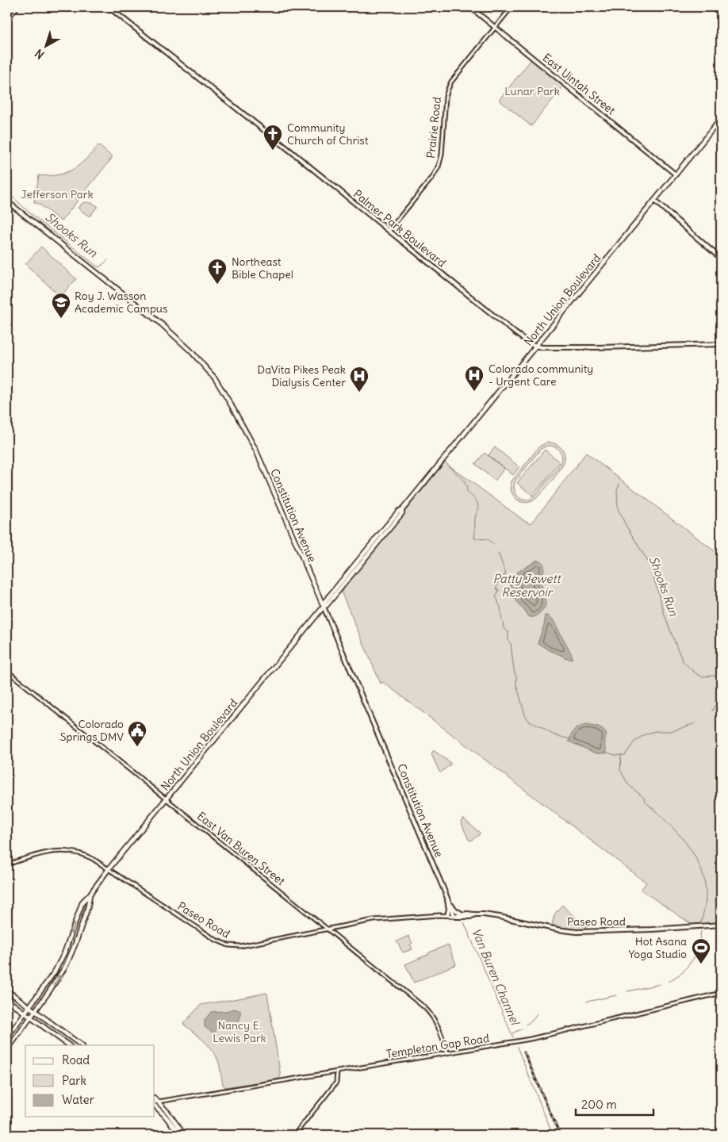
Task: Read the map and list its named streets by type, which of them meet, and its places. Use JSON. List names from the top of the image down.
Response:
{
  "streets": {
    "main road": [
      "East Uintah Street",
      "Palmer Park Boulevard",
      "North Union Boulevard",
      "Constitution Avenue",
      "Paseo Road"
    ],
    "street": ["Prairie Road", "East Van Buren Street", "Templeton Gap Road"]
  },
  "crossings": [
    ["East Uintah Street", "Prairie Road"],
    ["East Uintah Street", "North Union Boulevard"],
    ["Prairie Road", "Palmer Park Boulevard"],
    ["Palmer Park Boulevard", "North Union Boulevard"],
    ["North Union Boulevard", "Constitution Avenue"],
    ["North Union Boulevard", "East Van Buren Street"],
    ["North Union Boulevard", "Paseo Road"],
    ["Constitution Avenue", "Paseo Road"],
    ["East Van Buren Street", "Paseo Road"],
    ["East Van Buren Street", "Templeton Gap Road"]
  ],
  "water": ["Shooks Run", "Patty Jewett Reservoir", "Van Buren Channel"],
  "parks": ["Lunar Park", "Jefferson Park", "Nancy E. Lewis Park"],
  "places": {
    "church": ["Community Church of Christ", "Northeast Bible Chapel"],
    "school or university": ["Roy J. Wasson Academic Campus"],
    "hospital": ["Colorado community - Urgent Care", "DaVita Pikes Peak Dialysis Center"],
    "public building": ["Colorado Springs DMV"],
    "sports": ["Hot Asana Yoga Studio"]
  },
  "legend": ["Road", "Park", "Water"],
  "scale_bar": "200 m",
  "north": "bottom left"
}
